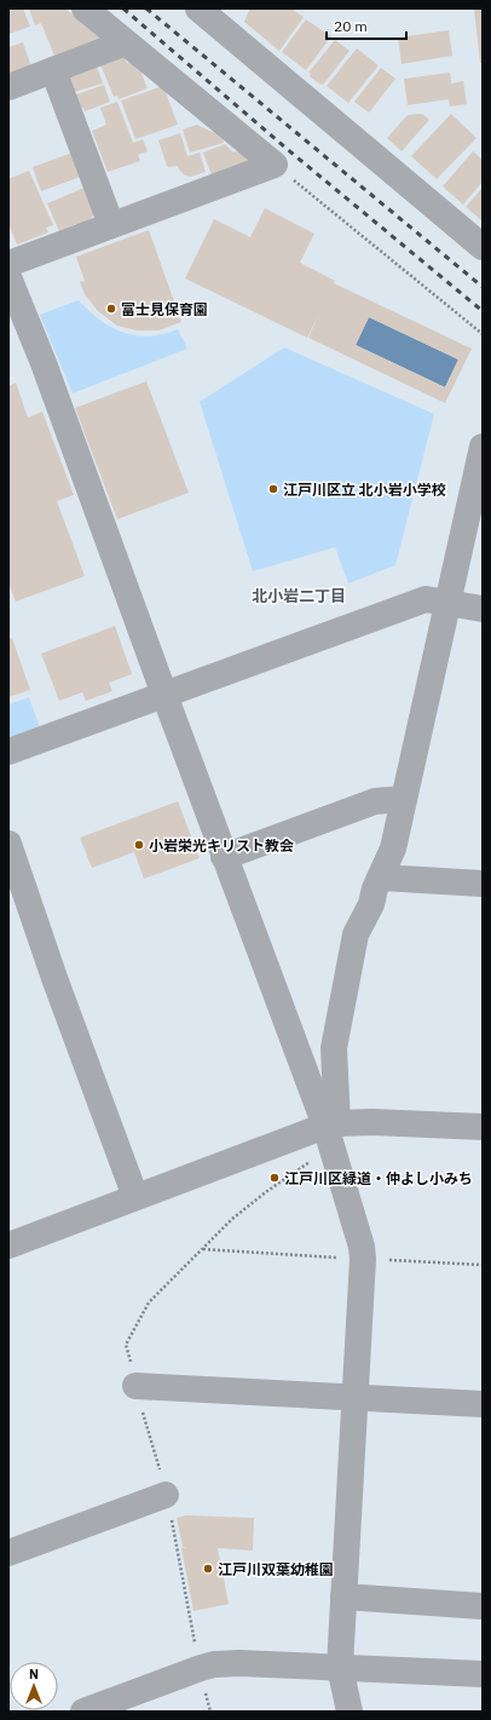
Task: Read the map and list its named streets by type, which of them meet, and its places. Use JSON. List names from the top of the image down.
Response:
{
  "districts": ["北小岩二丁目"],
  "places": [
    "富士見保育園",
    "江戸川区立 北小岩小学校",
    "小岩栄光キリスト教会",
    "江戸川区緑道・仲よし小みち",
    "江戸川双葉幼稚園"
  ],
  "scale_bar": "20 m",
  "north": "top"
}
